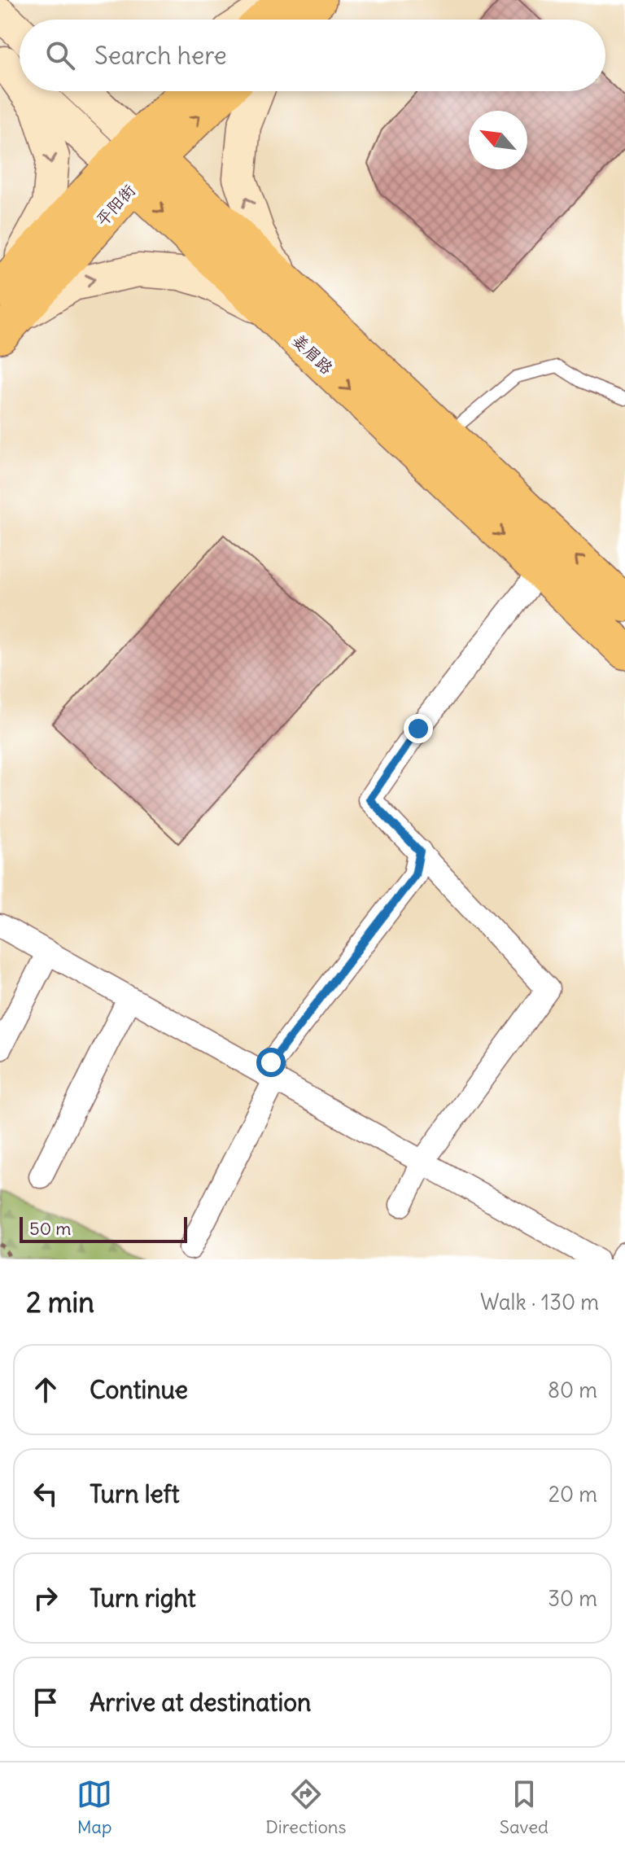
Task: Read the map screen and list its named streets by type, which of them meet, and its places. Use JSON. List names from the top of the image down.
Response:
{
  "streets": {
    "main road": ["平阳街", "姜眉路"]
  },
  "crossings": [
    ["平阳街", "姜眉路"]
  ],
  "scale_bar": "50 m",
  "north": "top left",
  "page": {
    "search": "Search here",
    "scale": "50 m",
    "heading": ["2 min", "Walk · 130 m"],
    "list": [
      ["Continue", "80 m"],
      ["Turn left", "20 m"],
      ["Turn right", "30 m"],
      "Arrive at destination"
    ],
    "nav": ["Map", "Directions", "Saved"]
  }
}
